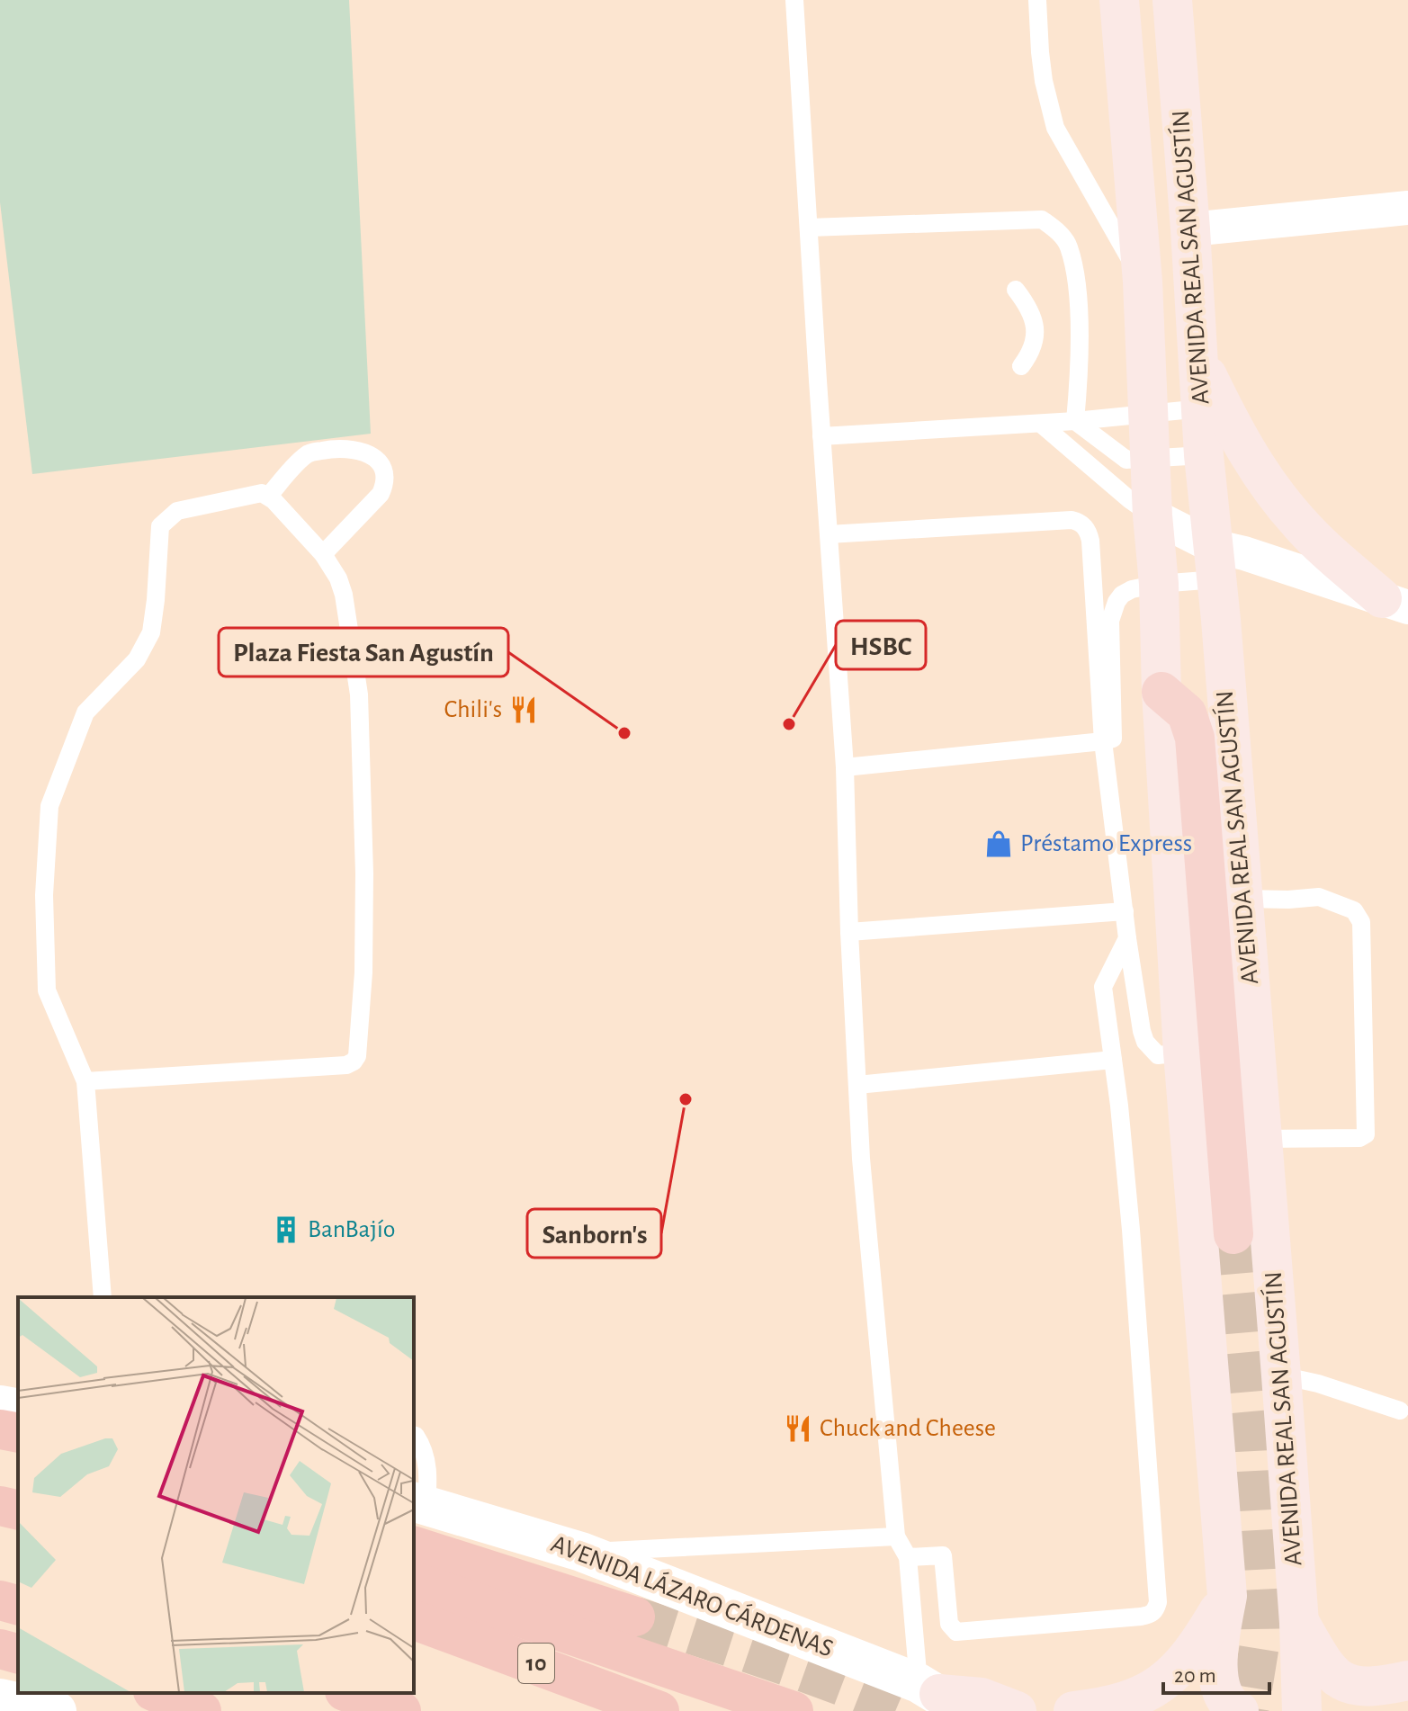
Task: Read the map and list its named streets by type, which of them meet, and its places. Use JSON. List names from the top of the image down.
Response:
{
  "streets": {
    "highway": ["10"],
    "main road": ["AVENIDA REAL SAN AGUSTÍN"],
    "street": ["AVENIDA LÁZARO CÁRDENAS"]
  },
  "places": {
    "restaurant": ["Chili's", "Chuck and Cheese"],
    "other": ["HSBC", "Plaza Fiesta San Agustín", "Sanborn's"],
    "shop": ["Préstamo Express"],
    "building": ["BanBajío"]
  },
  "scale_bar": "20 m"
}
